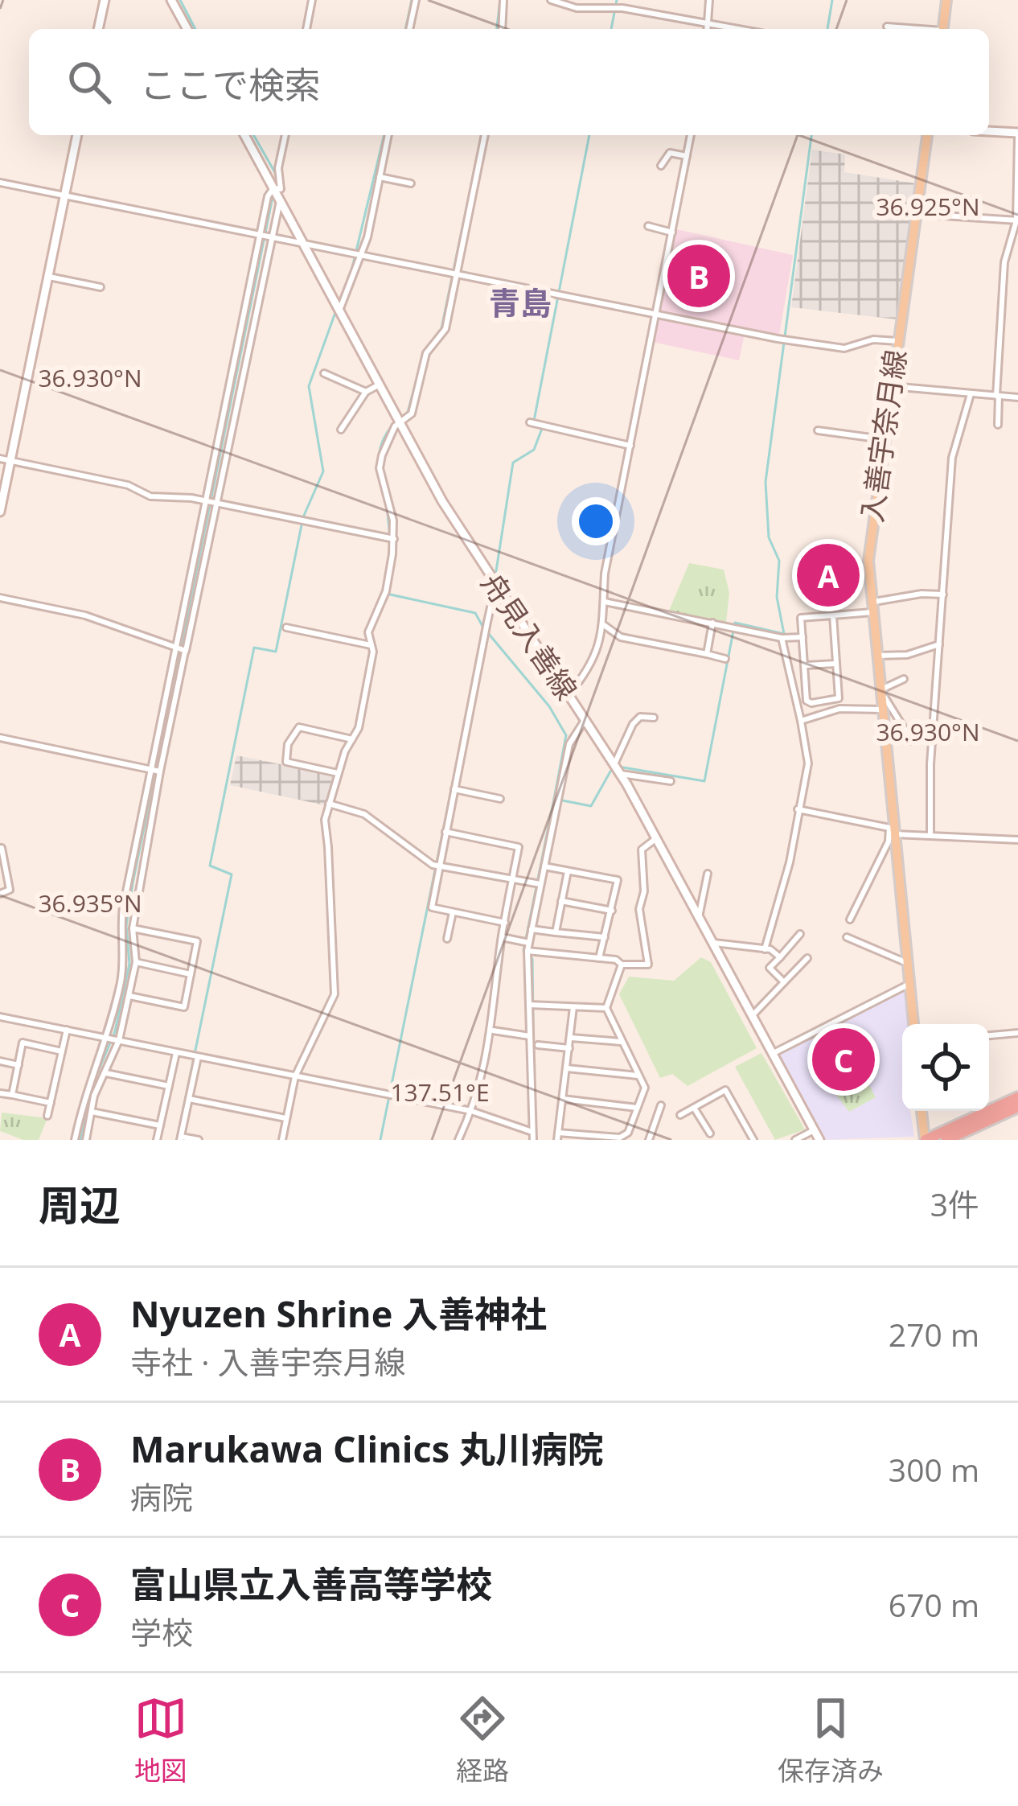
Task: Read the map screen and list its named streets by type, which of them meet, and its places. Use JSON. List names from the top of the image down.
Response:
{
  "streets": {
    "main road": ["入善宇奈月線", "舟見入善線"]
  },
  "districts": ["青島"],
  "page": {
    "search": "ここで検索",
    "pins": ["B", "A", "C"],
    "heading": ["周辺", "3件"],
    "list": [
      {
        "mark": "A",
        "name": "Nyuzen Shrine 入善神社",
        "note": "寺社 · 入善宇奈月線",
        "value": "270 m"
      },
      {
        "mark": "B",
        "name": "Marukawa Clinics 丸川病院",
        "note": "病院",
        "value": "300 m"
      },
      {
        "mark": "C",
        "name": "富山県立入善高等学校",
        "note": "学校",
        "value": "670 m"
      }
    ],
    "nav": ["地図", "経路", "保存済み"]
  },
  "coordinates": [
    "36.925°N",
    "36.930°N",
    "36.935°N",
    "137.51°E"
  ]
}
